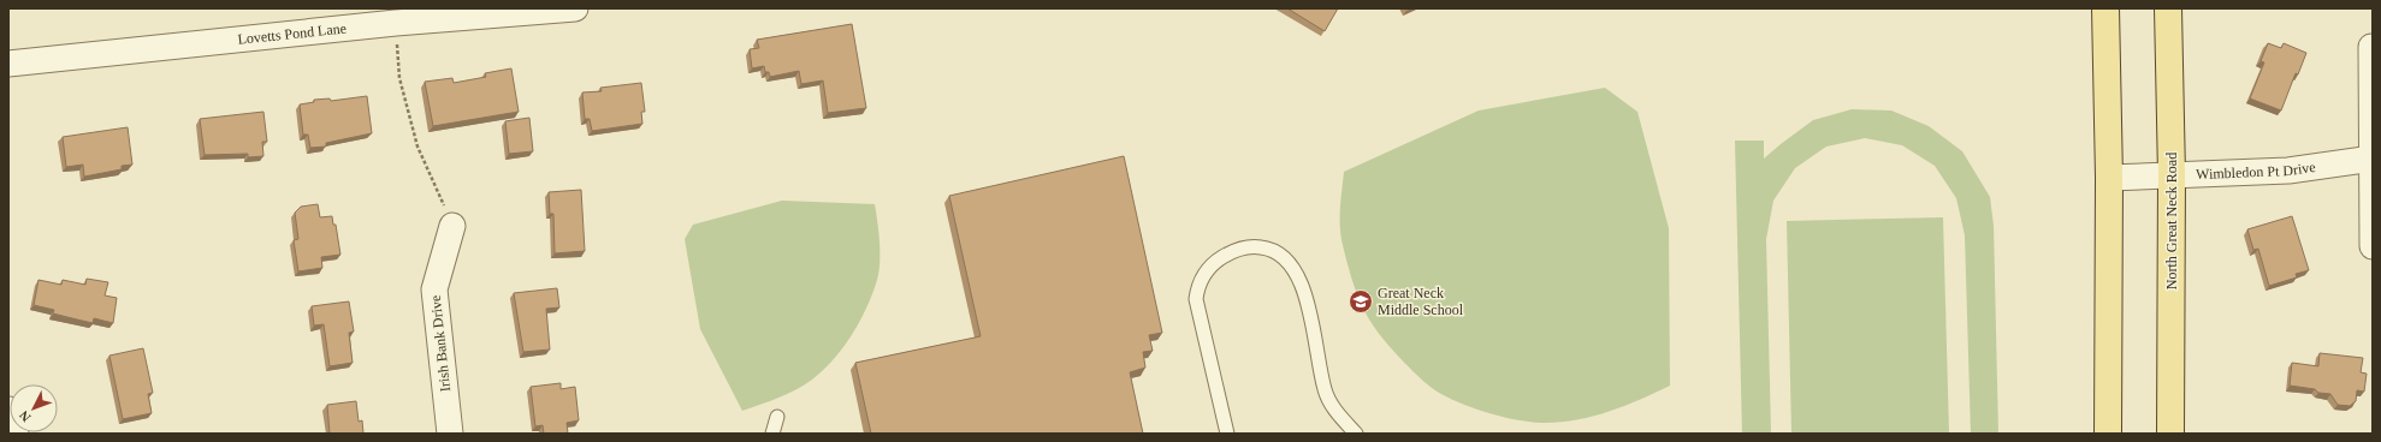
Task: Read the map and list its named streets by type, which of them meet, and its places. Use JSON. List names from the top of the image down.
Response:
{
  "streets": {
    "main road": ["North Great Neck Road"],
    "street": ["Lovetts Pond Lane", "Wimbledon Pt Drive", "Irish Bank Drive"]
  },
  "crossings": [
    ["Wimbledon Pt Drive", "North Great Neck Road"]
  ],
  "places": {
    "school or university": ["Great Neck Middle School"]
  },
  "north": "bottom left"
}
